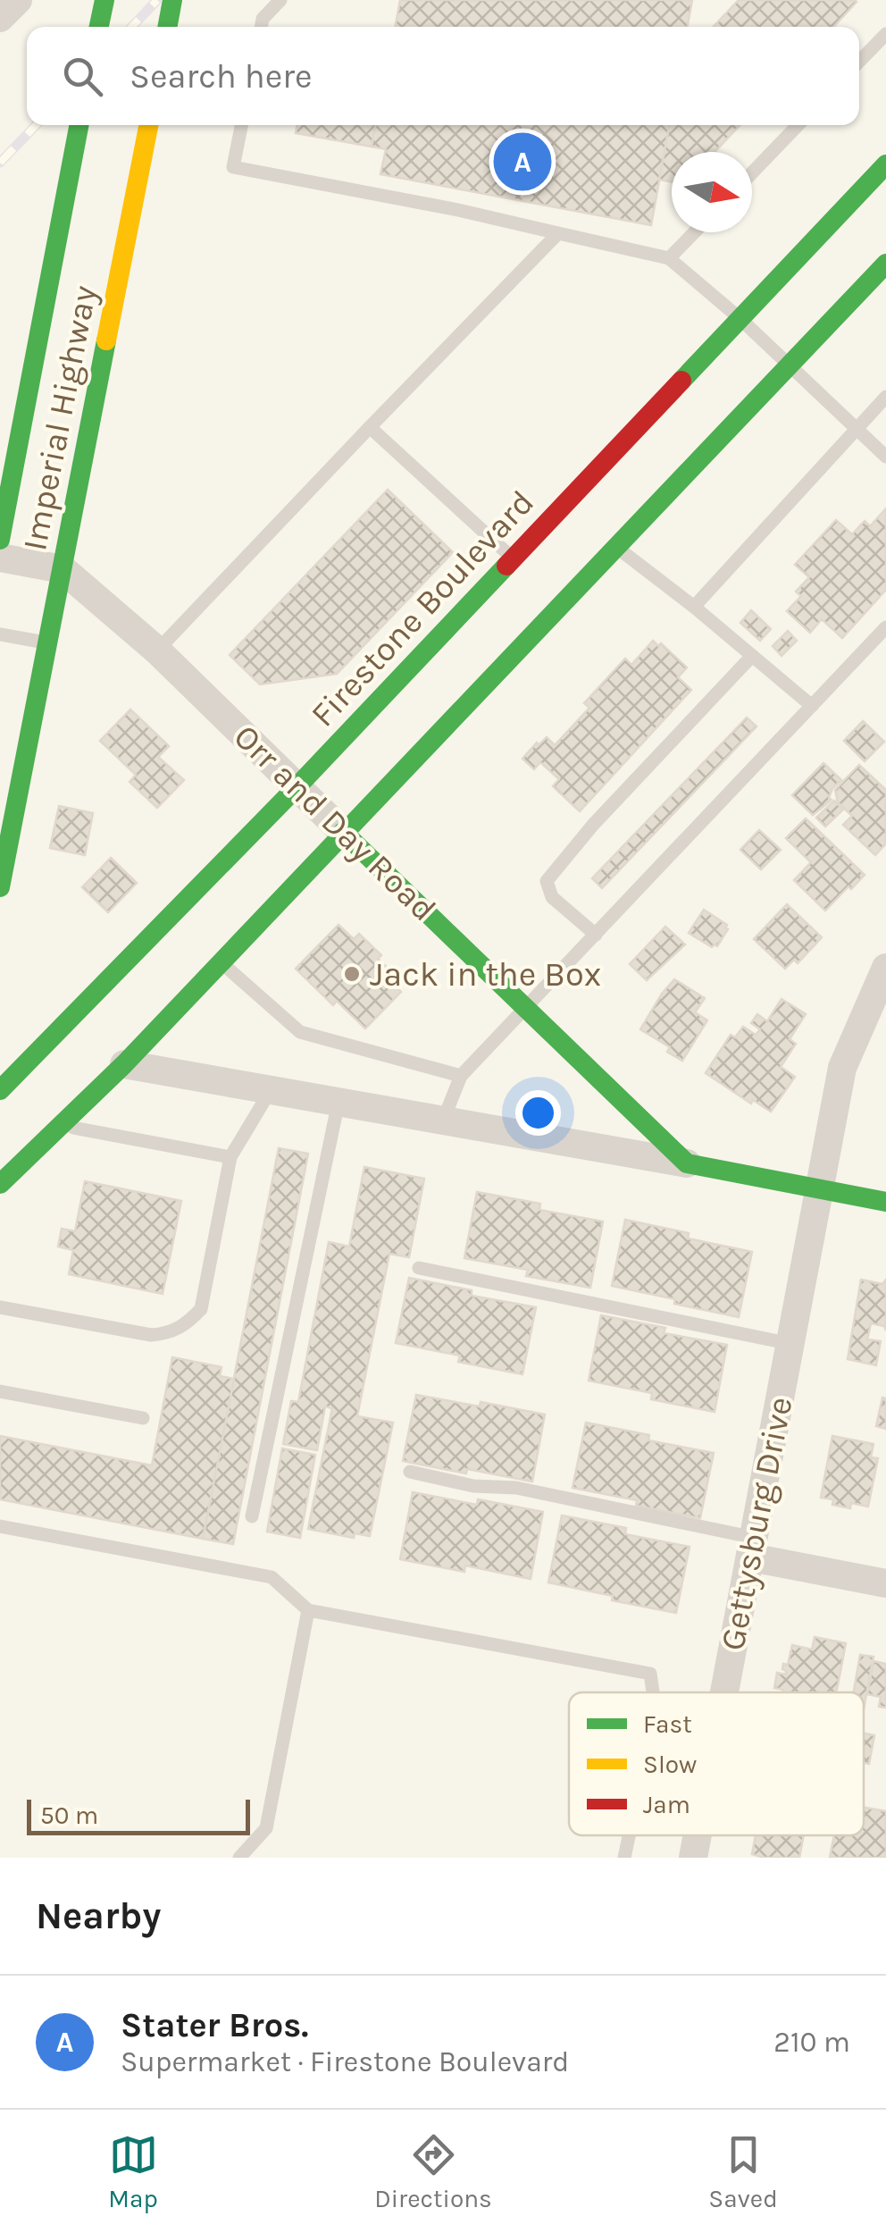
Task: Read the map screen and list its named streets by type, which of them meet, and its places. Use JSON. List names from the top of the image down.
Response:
{
  "streets": {
    "main road": ["Imperial Highway", "Firestone Boulevard", "Orr and Day Road"],
    "street": ["Gettysburg Drive"]
  },
  "crossings": [
    ["Imperial Highway", "Orr and Day Road"],
    ["Firestone Boulevard", "Orr and Day Road"]
  ],
  "places": ["Jack in the Box"],
  "legend": ["Fast", "Slow", "Jam"],
  "scale_bar": "50 m",
  "north": "right",
  "page": {
    "search": "Search here",
    "pins": "A",
    "scale": "50 m",
    "heading": "Nearby",
    "list": [
      {
        "mark": "A",
        "name": "Stater Bros.",
        "note": "Supermarket · Firestone Boulevard",
        "value": "210 m"
      }
    ],
    "nav": ["Map", "Directions", "Saved"]
  }
}
